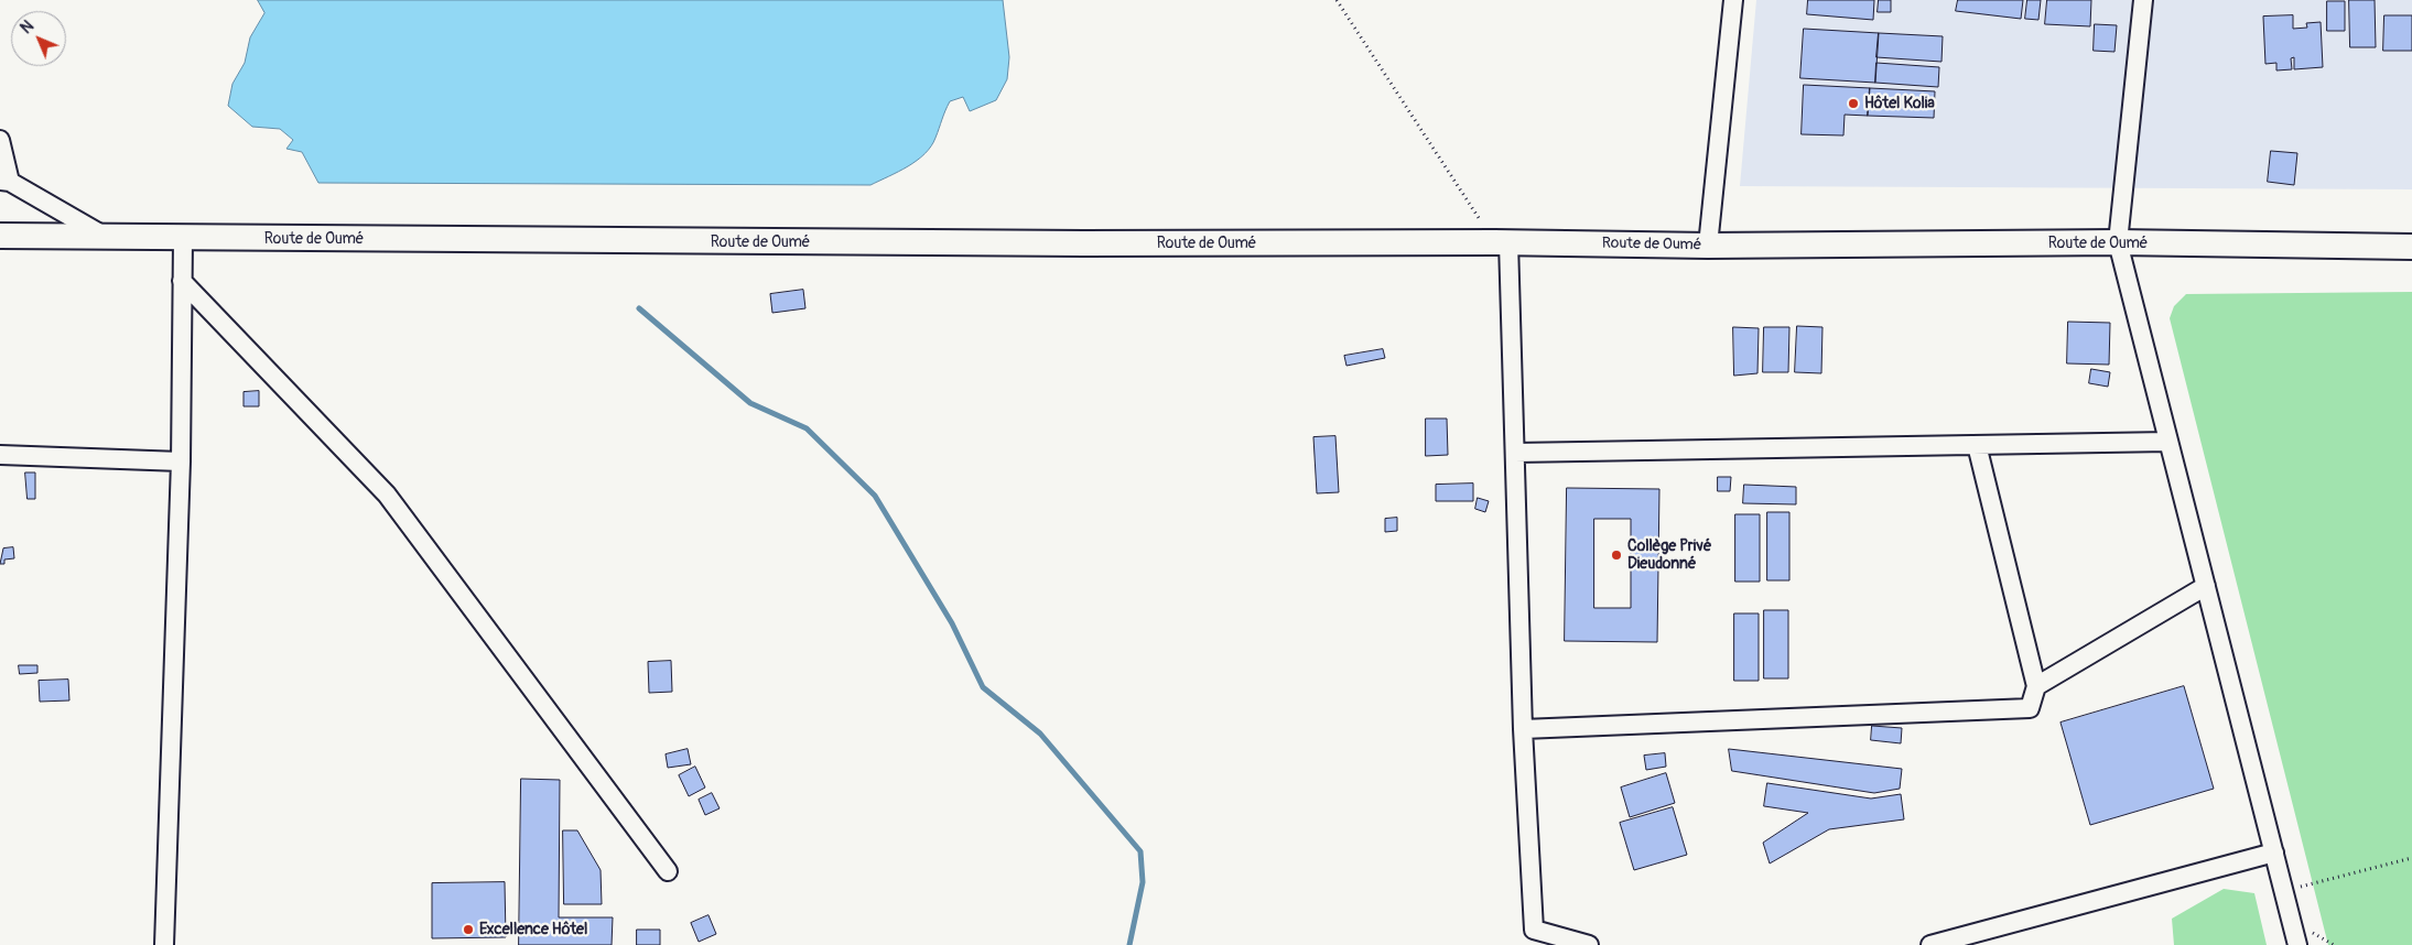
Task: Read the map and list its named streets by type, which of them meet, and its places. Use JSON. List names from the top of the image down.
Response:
{
  "streets": {
    "main road": ["Route de Oumé"]
  },
  "places": ["Hôtel Kolia", "Collège Privé Dieudonné", "Excellence Hôtel"],
  "north": "top left"
}
